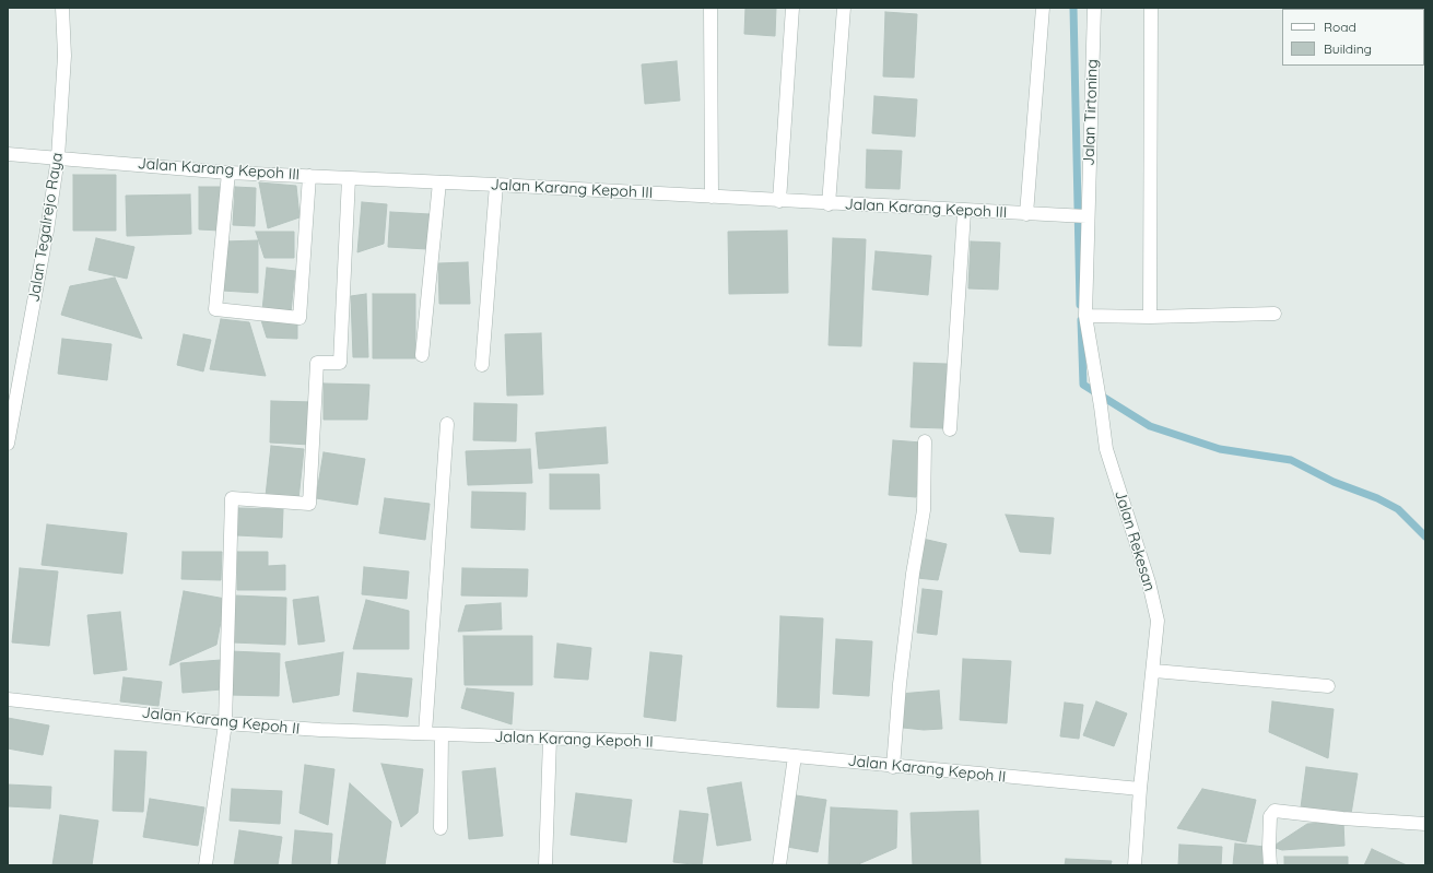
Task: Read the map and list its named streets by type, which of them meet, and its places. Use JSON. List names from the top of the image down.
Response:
{
  "streets": {
    "street": [
      "Jalan Tirtoning",
      "Jalan Karang Kepoh III",
      "Jalan Tegalrejo Raya",
      "Jalan Rekesan",
      "Jalan Karang Kepoh II"
    ]
  },
  "crossings": [
    ["Jalan Tirtoning", "Jalan Karang Kepoh III"],
    ["Jalan Tirtoning", "Jalan Rekesan"],
    ["Jalan Karang Kepoh III", "Jalan Tegalrejo Raya"],
    ["Jalan Karang Kepoh III", "Jalan Rekesan"],
    ["Jalan Rekesan", "Jalan Karang Kepoh II"]
  ],
  "legend": ["Road", "Building"]
}
